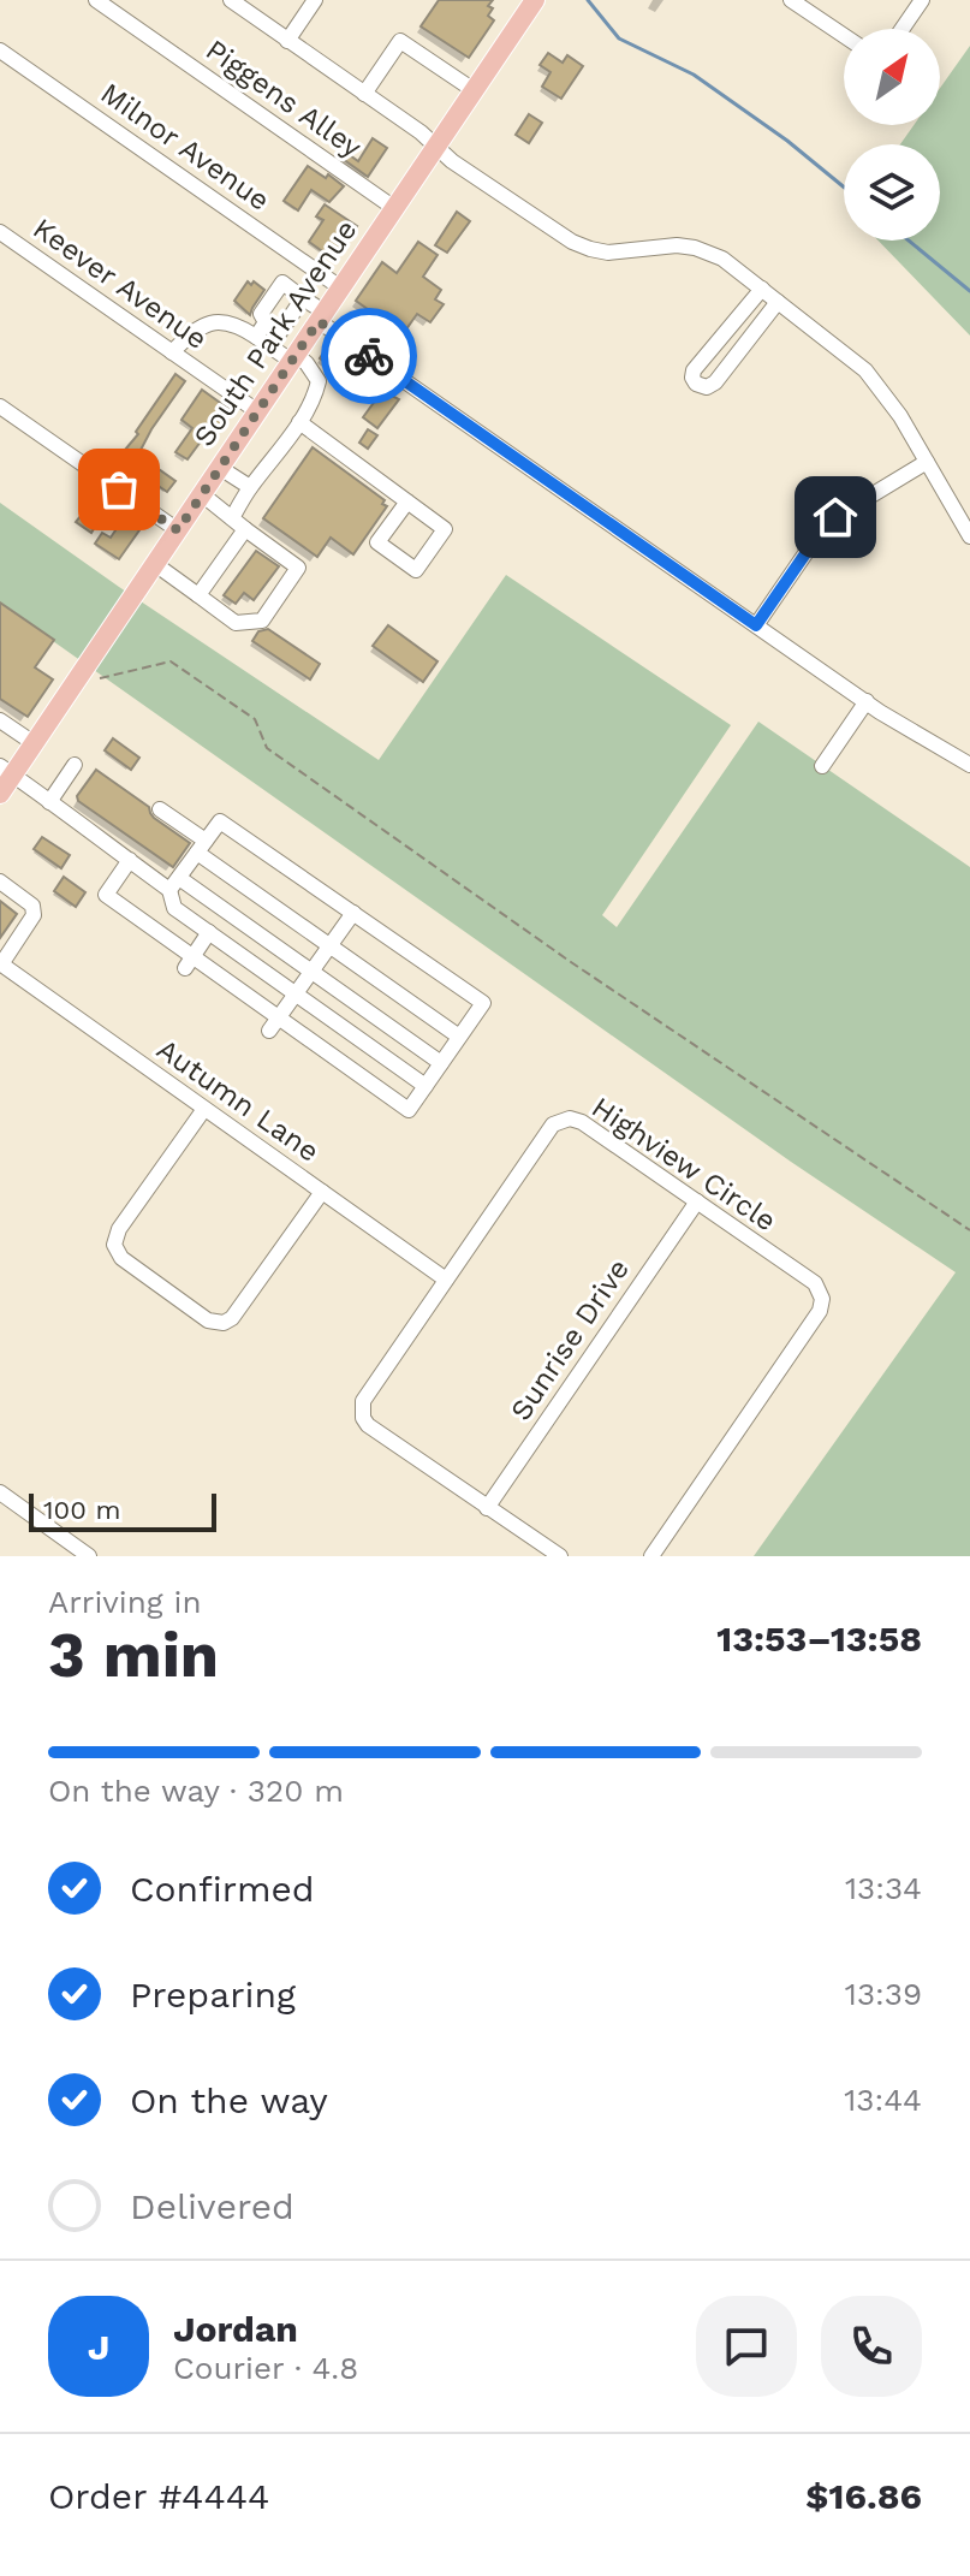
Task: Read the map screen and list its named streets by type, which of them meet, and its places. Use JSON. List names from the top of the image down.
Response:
{
  "streets": {
    "main road": ["South Park Avenue"],
    "street": [
      "Piggens Alley",
      "Milnor Avenue",
      "Keever Avenue",
      "Autumn Lane",
      "Highview Circle",
      "Sunrise Drive"
    ]
  },
  "crossings": [
    ["Piggens Alley", "South Park Avenue"],
    ["Milnor Avenue", "South Park Avenue"],
    ["Keever Avenue", "South Park Avenue"],
    ["Autumn Lane", "Highview Circle"],
    ["Highview Circle", "Sunrise Drive"]
  ],
  "scale_bar": "100 m",
  "north": "top right",
  "page": {
    "scale": "100 m",
    "heading": ["3 min", "Arriving in", "13:53–13:58"],
    "panel": [
      "Jordan",
      "Courier · 4.8",
      "Order #4444",
      "$16.86"
    ],
    "bar": "On the way · 320 m",
    "list": [
      ["Confirmed", "13:34"],
      ["Preparing", "13:39"],
      ["On the way", "13:44"],
      "Delivered"
    ],
    "round": "J"
  }
}
